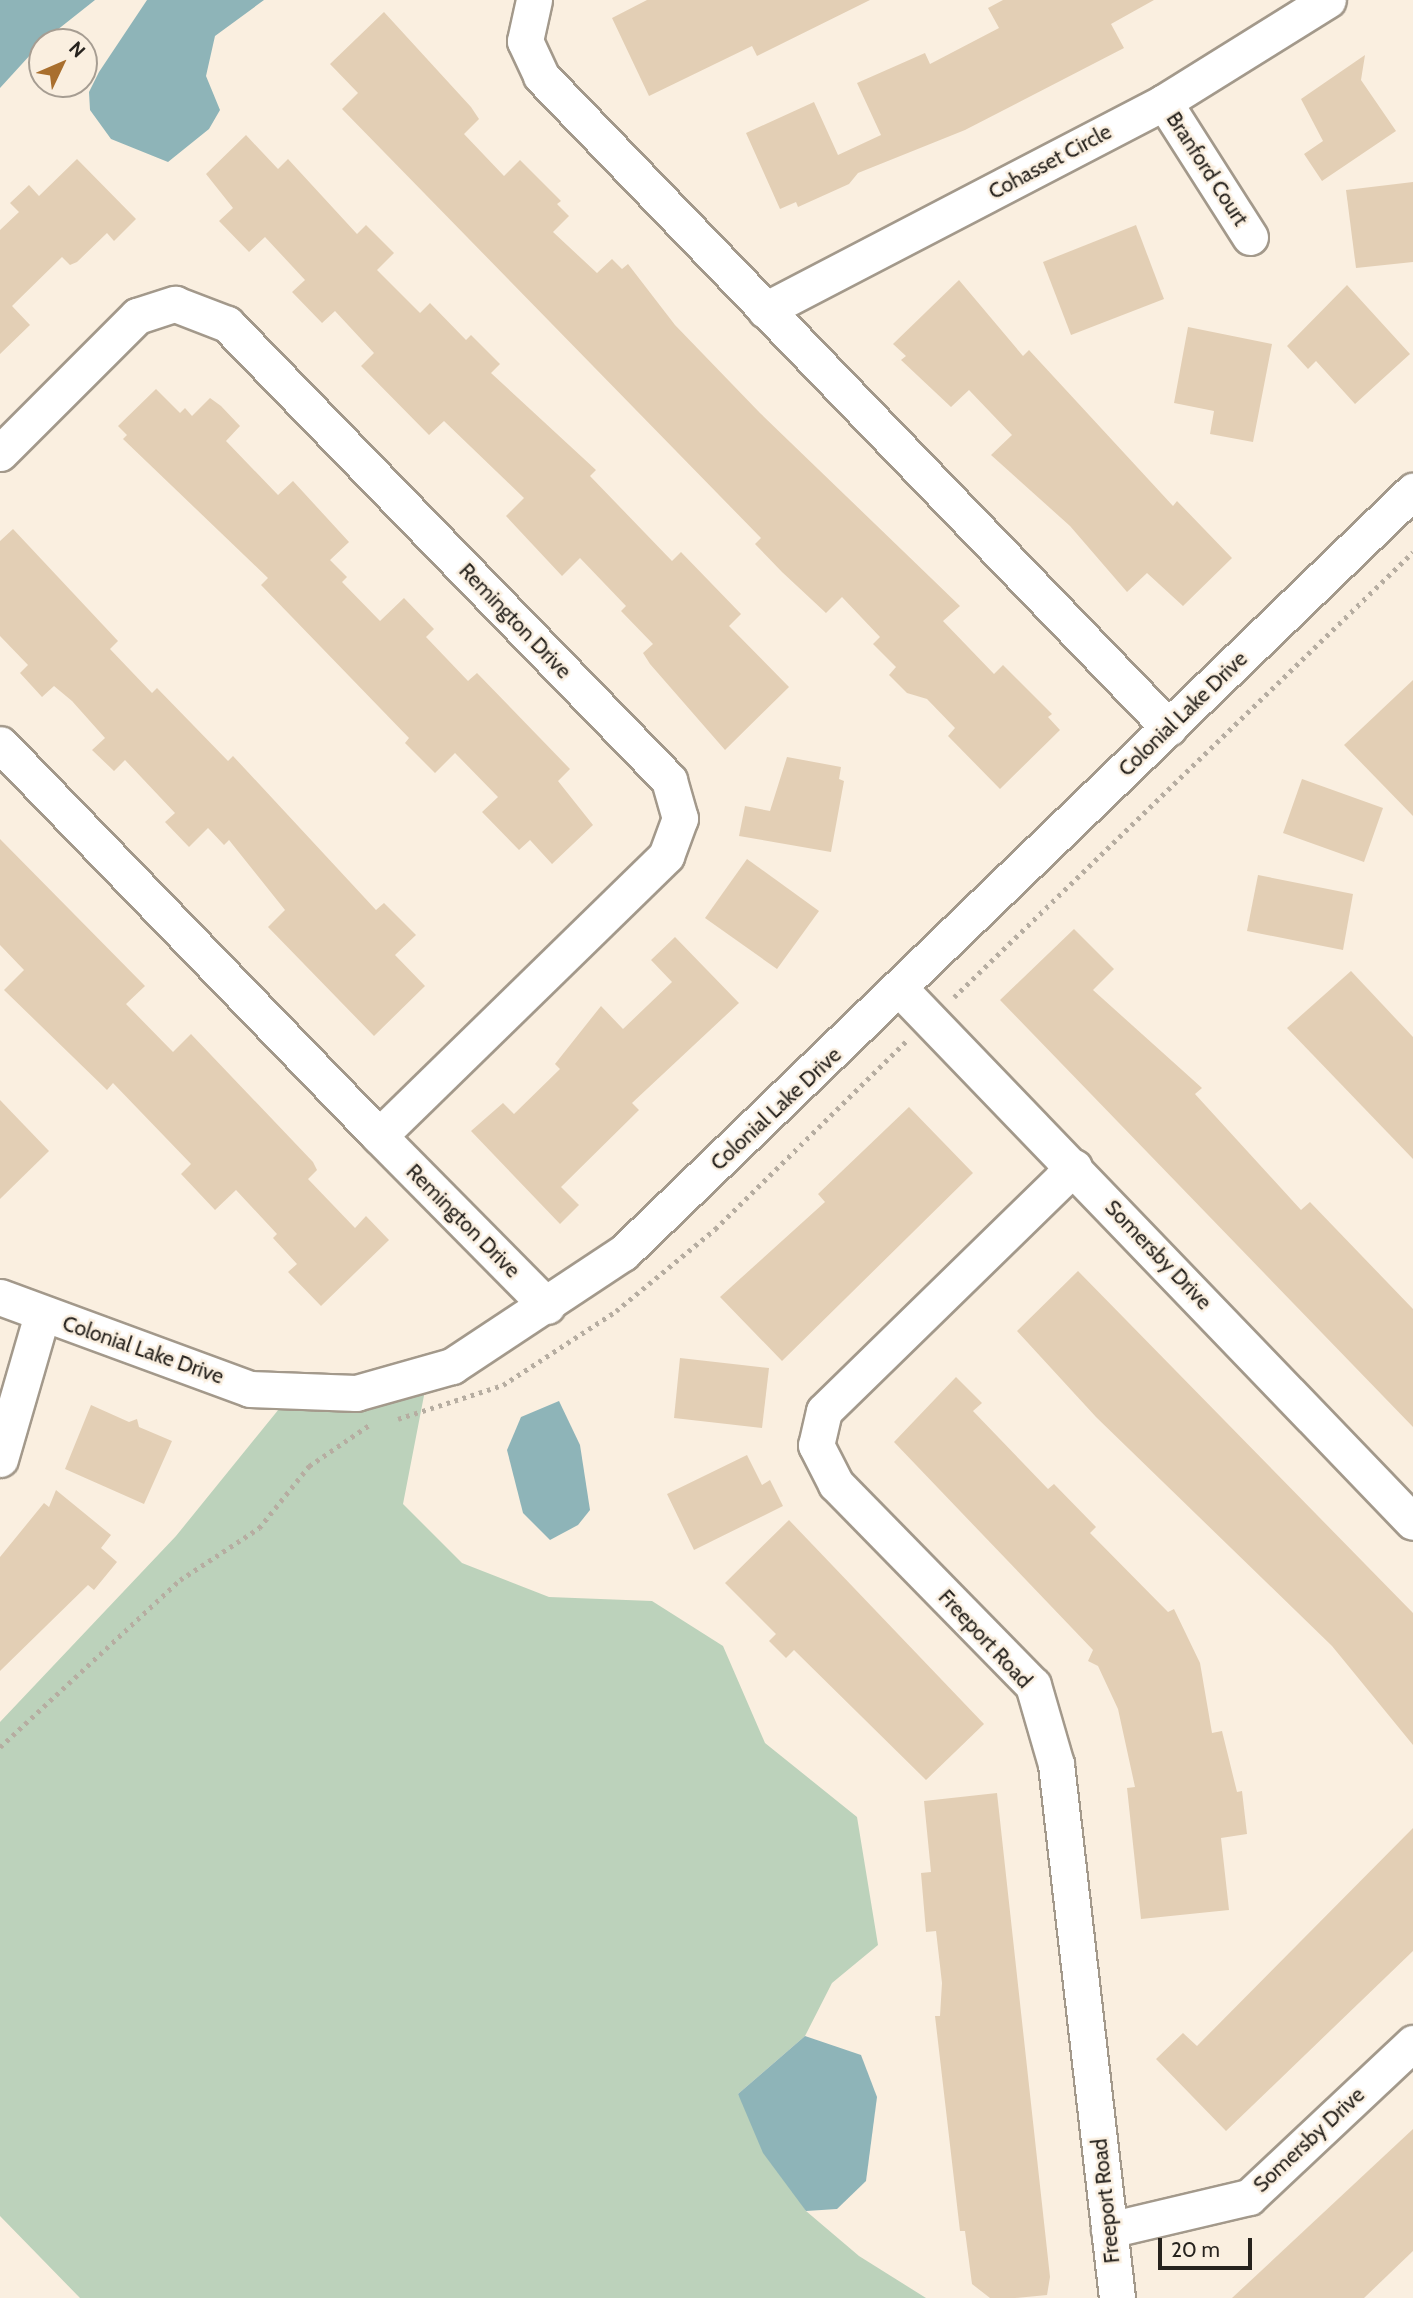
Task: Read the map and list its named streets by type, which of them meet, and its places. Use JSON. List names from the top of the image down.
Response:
{
  "streets": {
    "street": [
      "Cohasset Circle",
      "Branford Court",
      "Remington Drive",
      "Colonial Lake Drive",
      "Somersby Drive",
      "Freeport Road"
    ]
  },
  "crossings": [
    ["Cohasset Circle", "Branford Court"],
    ["Remington Drive", "Colonial Lake Drive"],
    ["Colonial Lake Drive", "Somersby Drive"],
    ["Somersby Drive", "Freeport Road"]
  ],
  "scale_bar": "20 m",
  "north": "top right"
}
